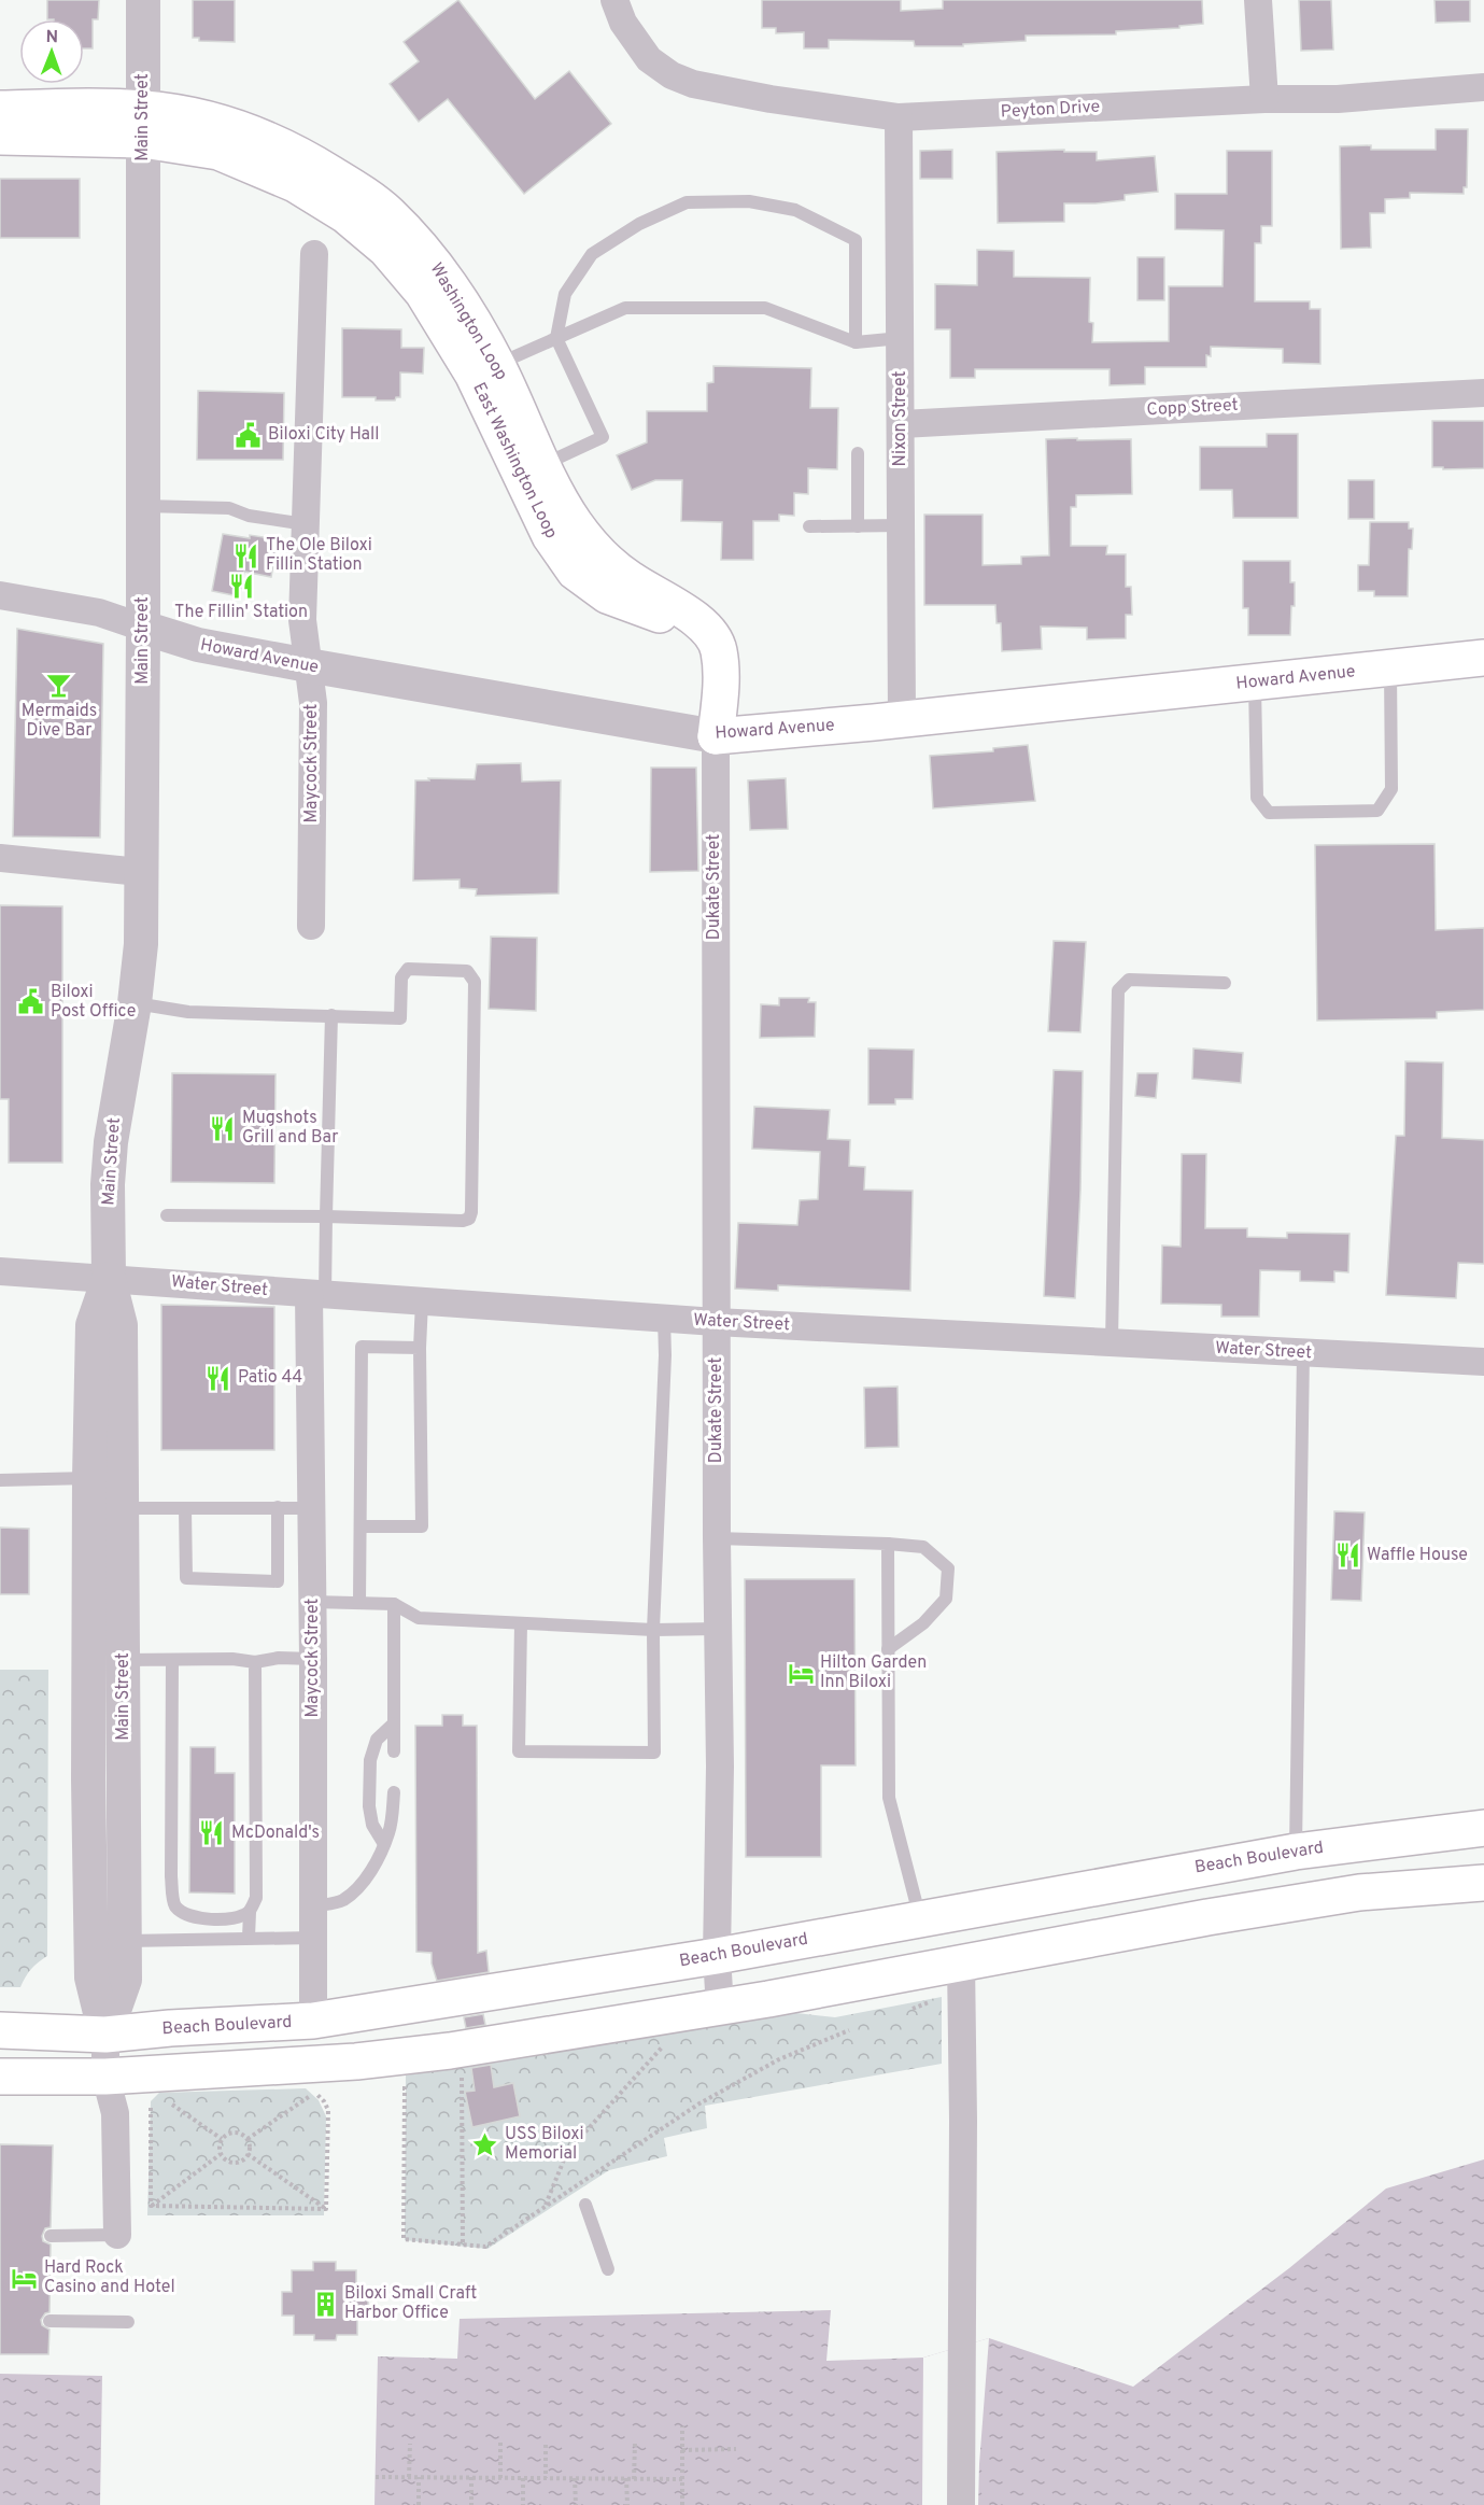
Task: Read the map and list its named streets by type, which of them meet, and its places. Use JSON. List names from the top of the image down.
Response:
{
  "streets": {
    "main road": [
      "Washington Loop",
      "East Washington Loop",
      "Howard Avenue",
      "Beach Boulevard"
    ],
    "street": [
      "Peyton Drive",
      "Main Street",
      "Copp Street",
      "Nixon Street",
      "Maycock Street",
      "Dukate Street",
      "Water Street"
    ]
  },
  "crossings": [
    ["Peyton Drive", "Nixon Street"],
    ["Main Street", "Washington Loop"],
    ["Main Street", "Howard Avenue"],
    ["Main Street", "Water Street"],
    ["Main Street", "Beach Boulevard"],
    ["Washington Loop", "East Washington Loop"],
    ["Copp Street", "Nixon Street"],
    ["Nixon Street", "Howard Avenue"],
    ["East Washington Loop", "Howard Avenue"],
    ["East Washington Loop", "Dukate Street"],
    ["Howard Avenue", "Maycock Street"],
    ["Howard Avenue", "Dukate Street"],
    ["Maycock Street", "Water Street"],
    ["Maycock Street", "Beach Boulevard"],
    ["Dukate Street", "Water Street"],
    ["Dukate Street", "Beach Boulevard"]
  ],
  "places": {
    "public building": ["Biloxi City Hall", "Biloxi Post Office"],
    "restaurant": [
      "The Ole Biloxi Fillin Station",
      "The Fillin' Station",
      "Mugshots Grill and Bar",
      "Patio 44",
      "Waffle House",
      "McDonald's"
    ],
    "bar": ["Mermaids Dive Bar"],
    "hotel": ["Hilton Garden Inn Biloxi", "Hard Rock Casino and Hotel"],
    "place": ["USS Biloxi Memorial"],
    "building": ["Biloxi Small Craft Harbor Office"]
  },
  "north": "top"
}
